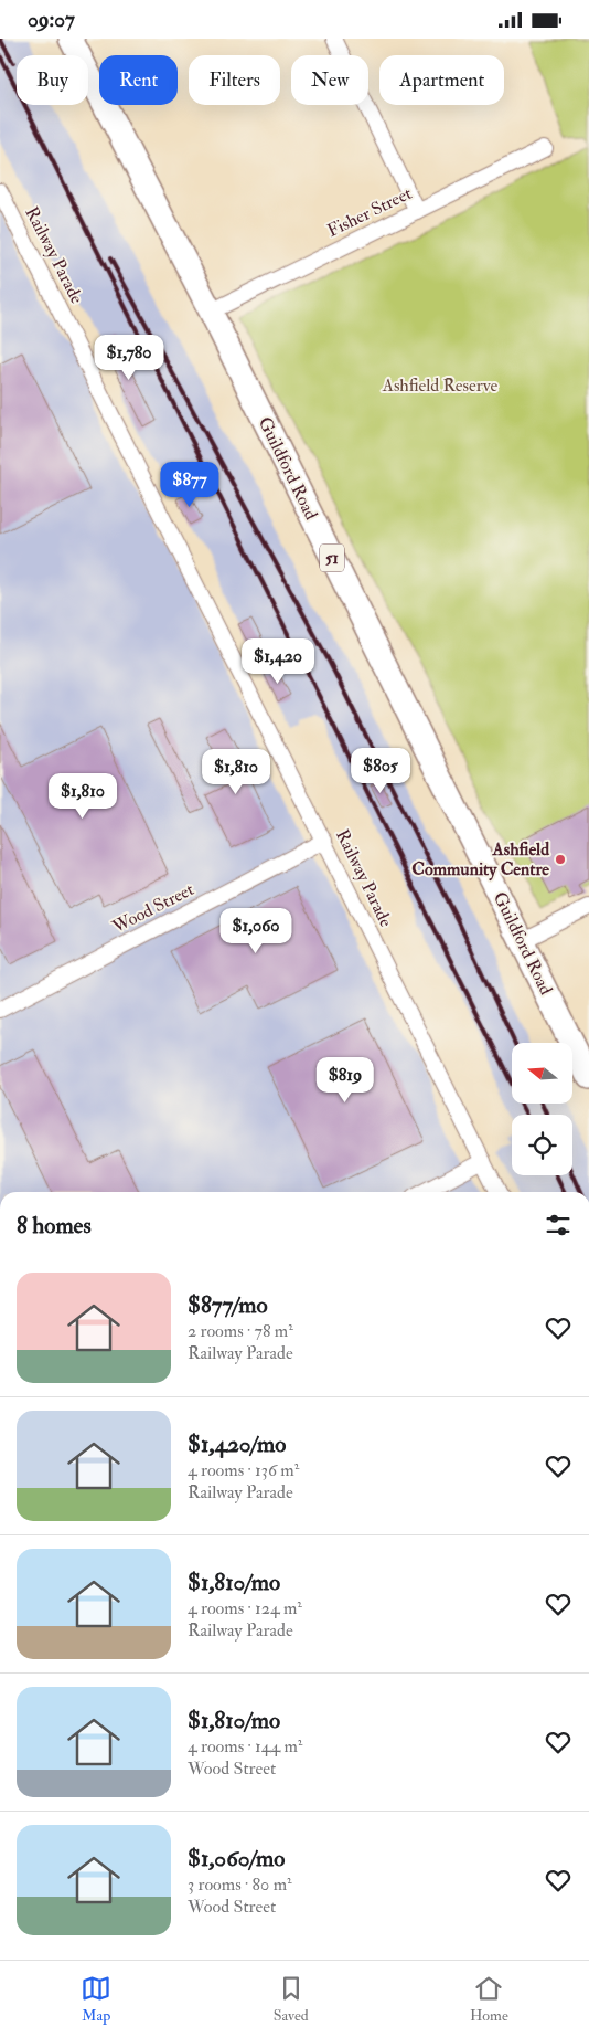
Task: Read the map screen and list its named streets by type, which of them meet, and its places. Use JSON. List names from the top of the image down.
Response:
{
  "streets": {
    "highway": ["Guildford Road", "51"],
    "street": ["Fisher Street", "Railway Parade", "Wood Street"]
  },
  "crossings": [
    ["Fisher Street", "Guildford Road"],
    ["Railway Parade", "Wood Street"]
  ],
  "parks": ["Ashfield Reserve"],
  "places": ["Ashfield Community Centre"],
  "north": "left",
  "page": {
    "status": "09:07",
    "chip": [
      "Buy",
      "Rent",
      "Filters",
      "New",
      "Apartment"
    ],
    "price": [
      "$1,780",
      "$877",
      "$1,420",
      "$805",
      "$1,810",
      "$1,810",
      "$1,060",
      "$819"
    ],
    "heading": "8 homes",
    "list": [
      {
        "name": "$877/mo",
        "note": "2 rooms · 78 m² · Railway Parade"
      },
      {
        "name": "$1,420/mo",
        "note": "4 rooms · 136 m² · Railway Parade"
      },
      {
        "name": "$1,810/mo",
        "note": "4 rooms · 124 m² · Railway Parade"
      },
      {
        "name": "$1,810/mo",
        "note": "4 rooms · 144 m² · Wood Street"
      },
      {
        "name": "$1,060/mo",
        "note": "3 rooms · 80 m² · Wood Street"
      }
    ],
    "tabs": ["Map", "Saved", "Home"]
  }
}
